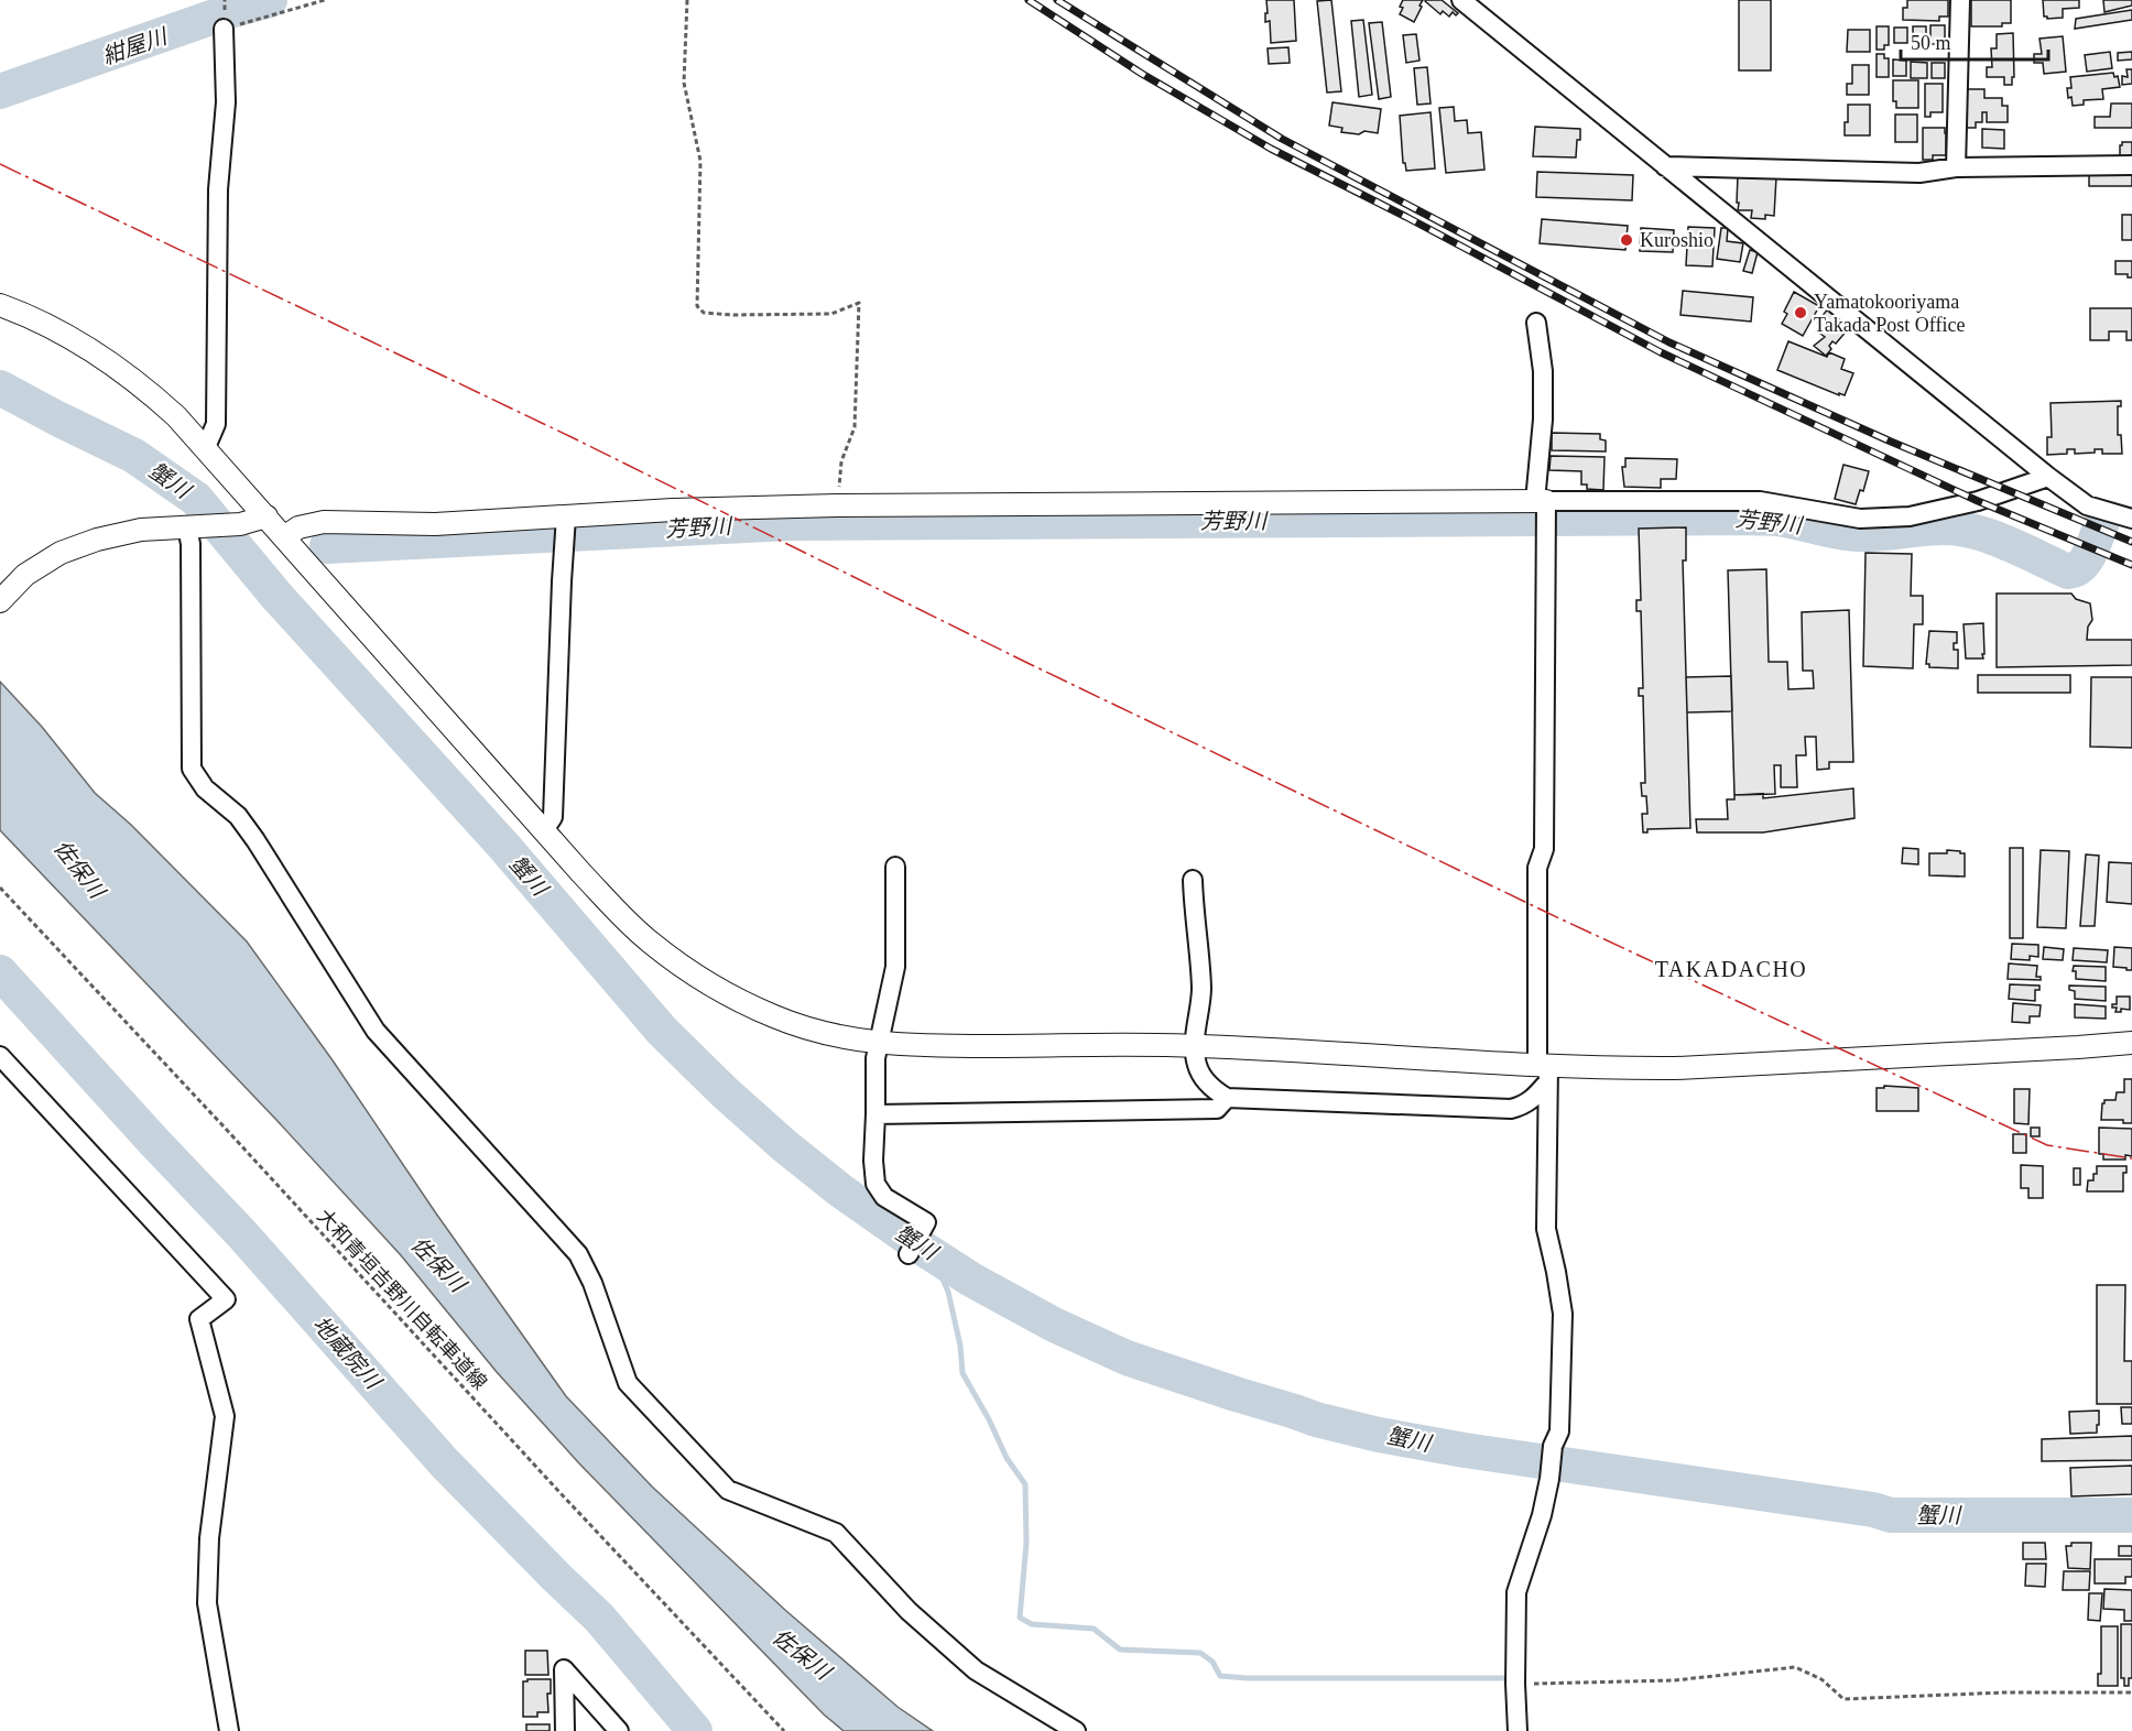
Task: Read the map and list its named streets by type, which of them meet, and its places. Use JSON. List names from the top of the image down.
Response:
{
  "streets": {
    "path": ["大和青垣吉野川自転車道線"]
  },
  "districts": ["TAKADACHO"],
  "water": [
    "紺屋川",
    "蟹川",
    "芳野川",
    "佐保川",
    "地蔵院川"
  ],
  "places": ["Kuroshio", "Yamatokooriyama Takada Post Office"],
  "scale_bar": "50 m"
}
